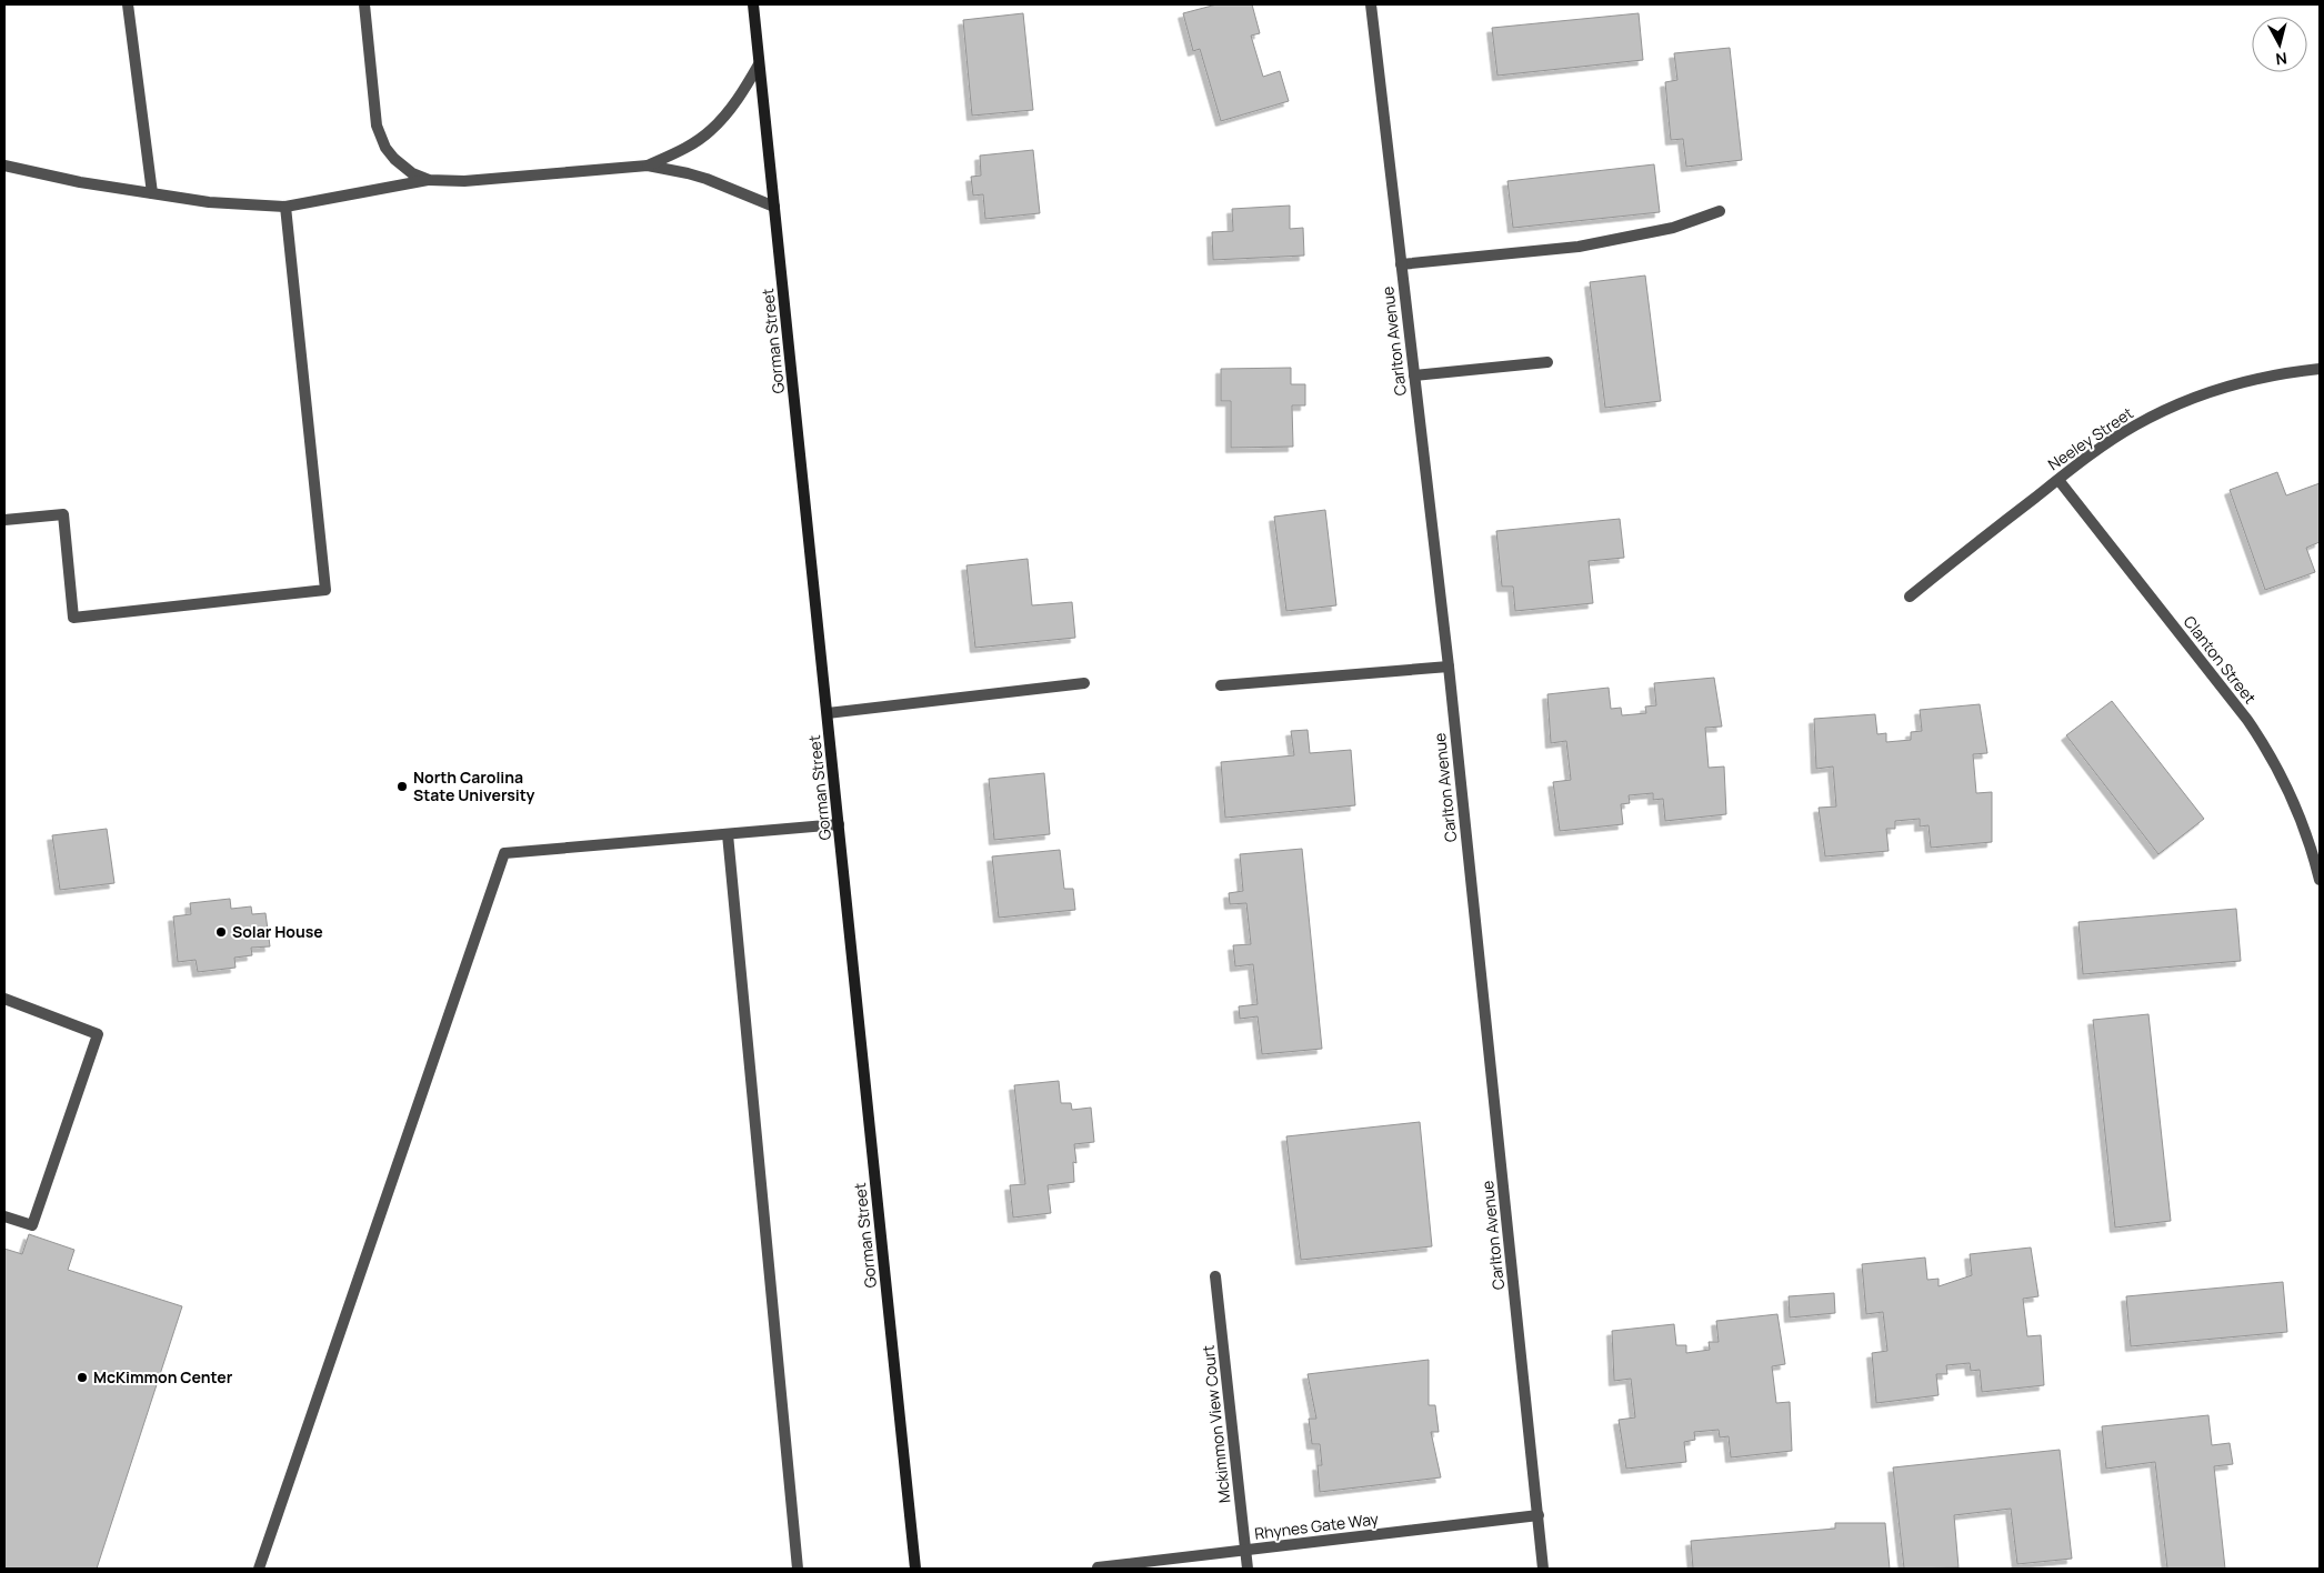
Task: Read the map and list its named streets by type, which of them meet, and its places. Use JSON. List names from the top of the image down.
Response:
{
  "streets": {
    "main road": ["Gorman Street"],
    "street": [
      "Carlton Avenue",
      "Neeley Street",
      "Clanton Street",
      "Mckimmon View Court",
      "Rhynes Gate Way"
    ]
  },
  "crossings": [
    ["Carlton Avenue", "Rhynes Gate Way"],
    ["Neeley Street", "Clanton Street"],
    ["Mckimmon View Court", "Rhynes Gate Way"]
  ],
  "places": ["North Carolina State University", "Solar House", "McKimmon Center"],
  "north": "bottom"
}
